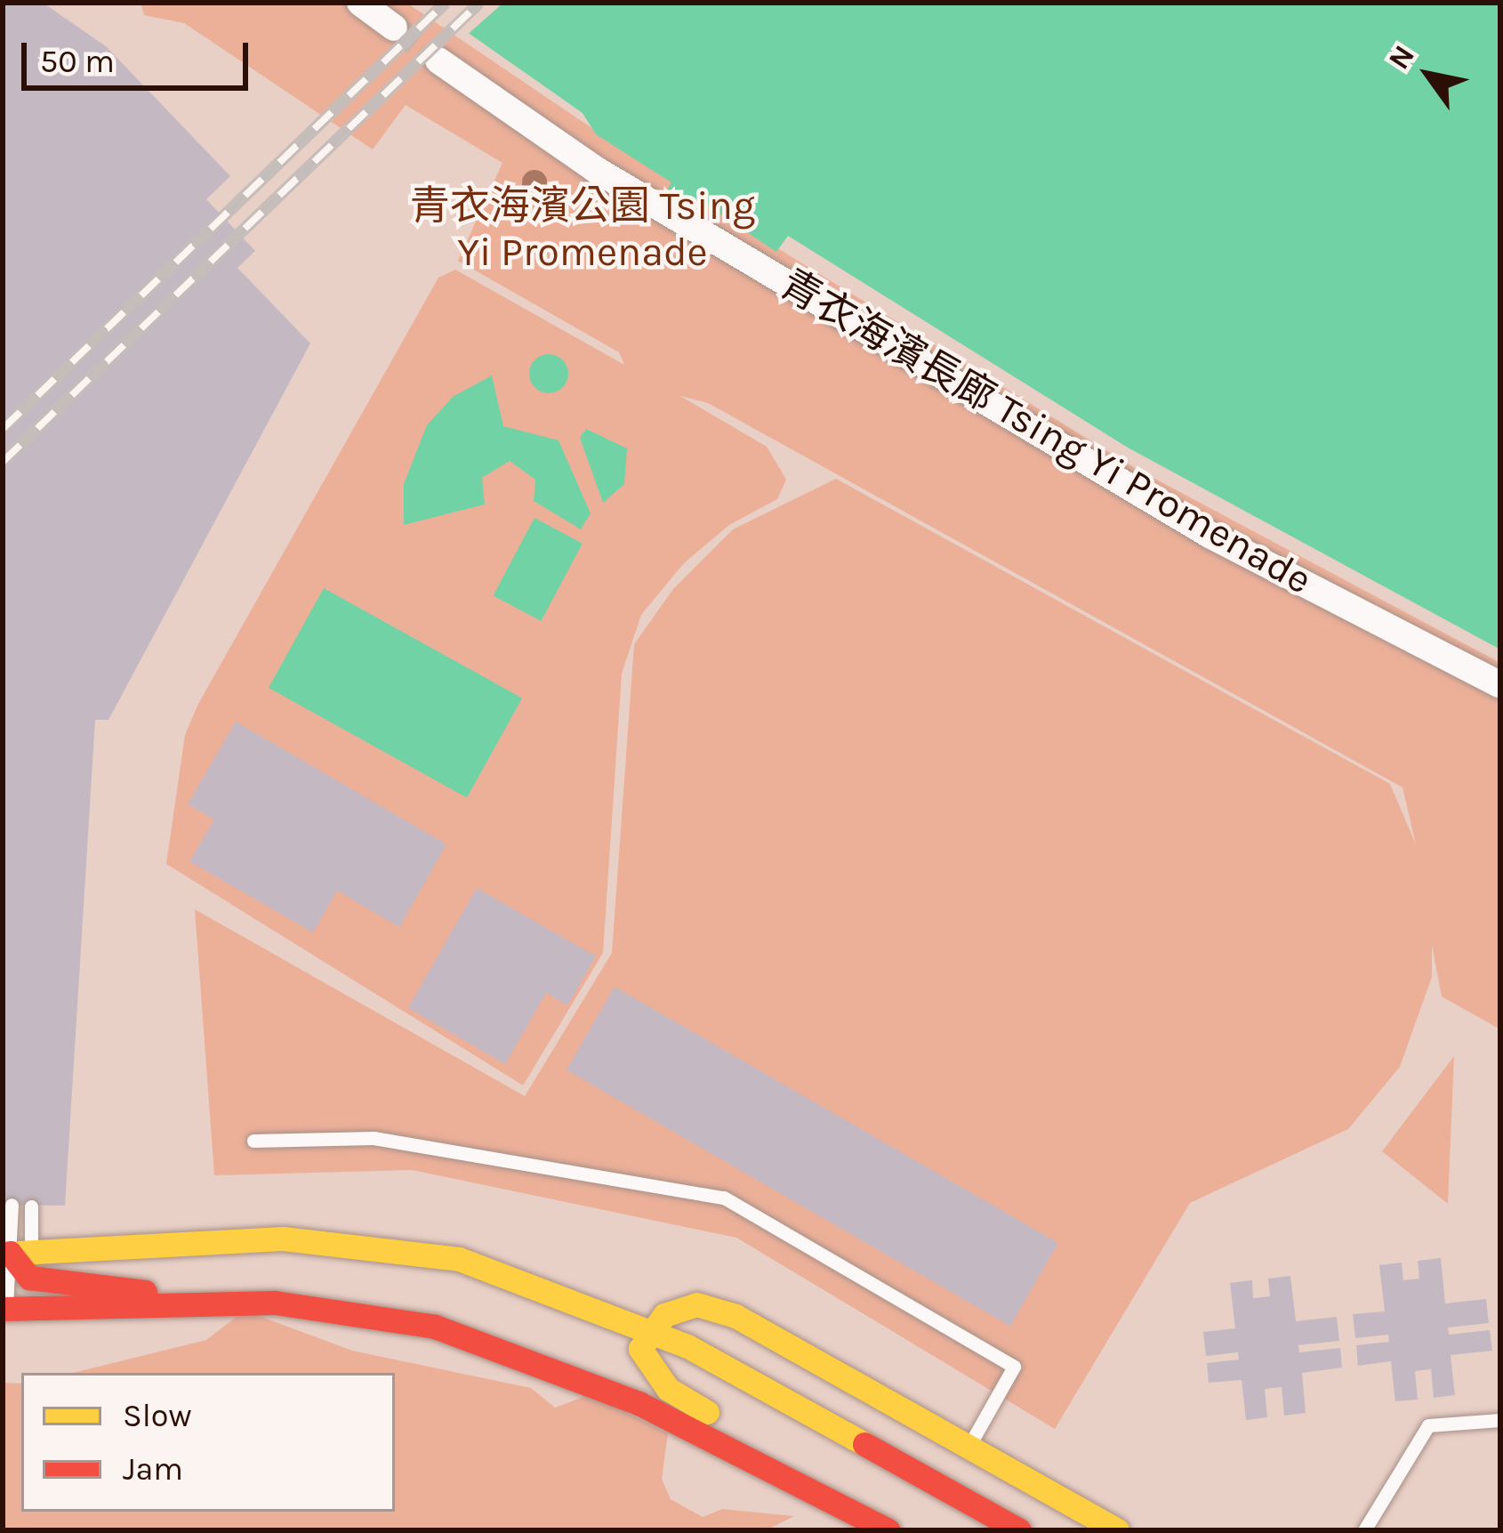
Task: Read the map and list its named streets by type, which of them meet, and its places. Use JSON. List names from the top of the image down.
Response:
{
  "streets": {
    "street": ["青衣海濱長廊 Tsing Yi Promenade"]
  },
  "parks": ["青衣海濱公園 Tsing Yi Promenade"],
  "legend": ["Slow", "Jam"],
  "scale_bar": "50 m",
  "north": "top left"
}
